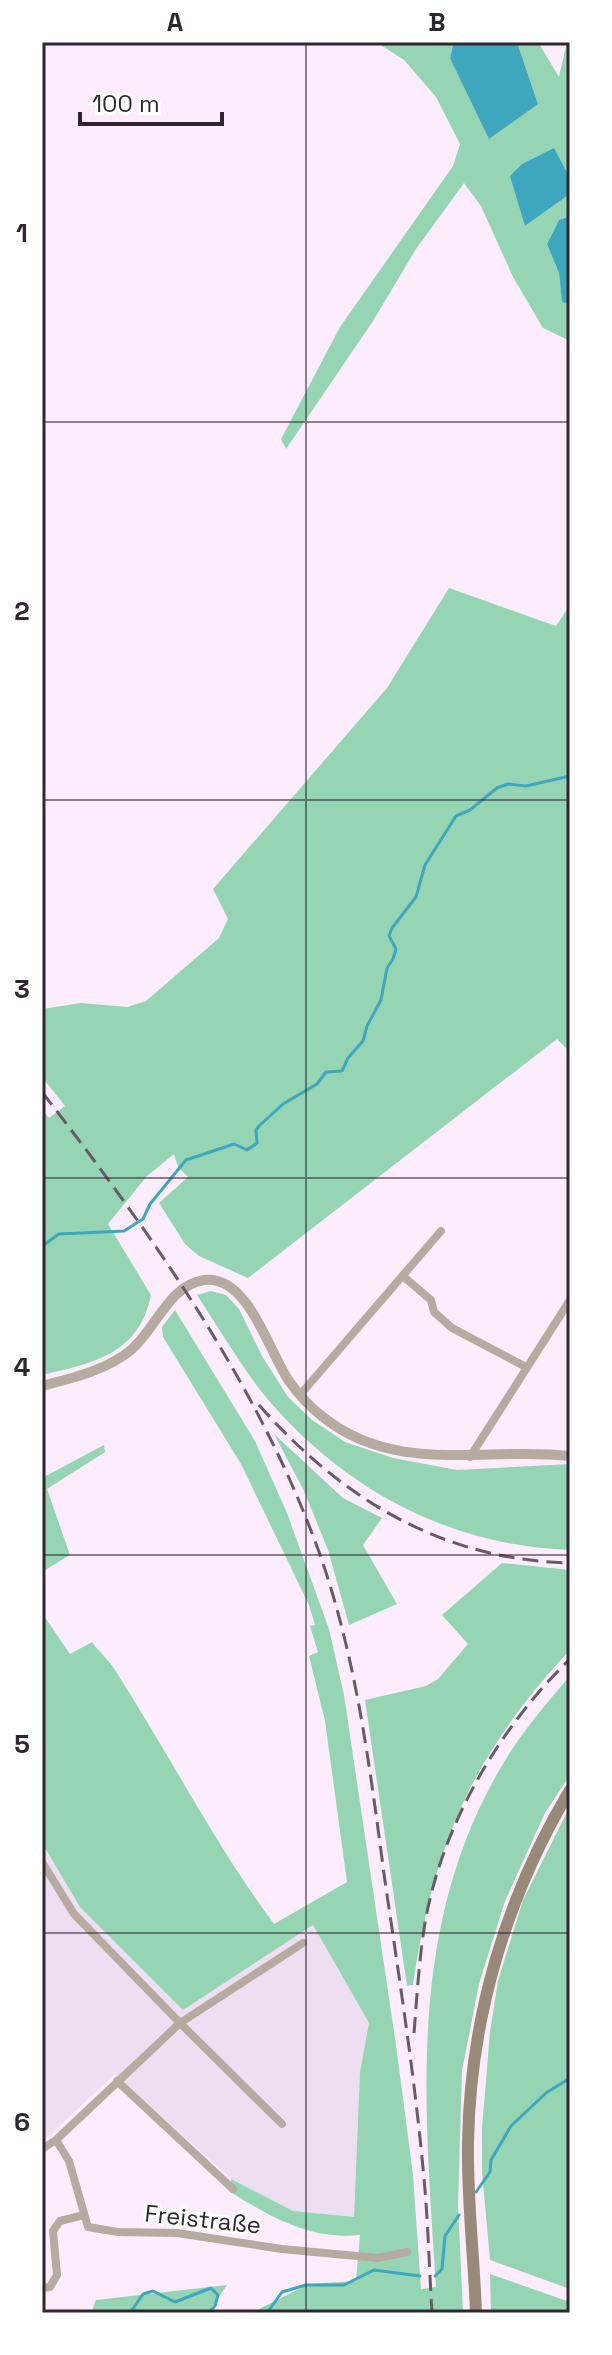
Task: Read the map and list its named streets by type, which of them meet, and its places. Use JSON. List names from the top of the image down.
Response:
{
  "streets": {
    "street": ["Freistraße"]
  },
  "scale_bar": "100 m",
  "grid": {
    "columns": ["A", "B"],
    "rows": [
      "1",
      "2",
      "3",
      "4",
      "5",
      "6"
    ]
  }
}
